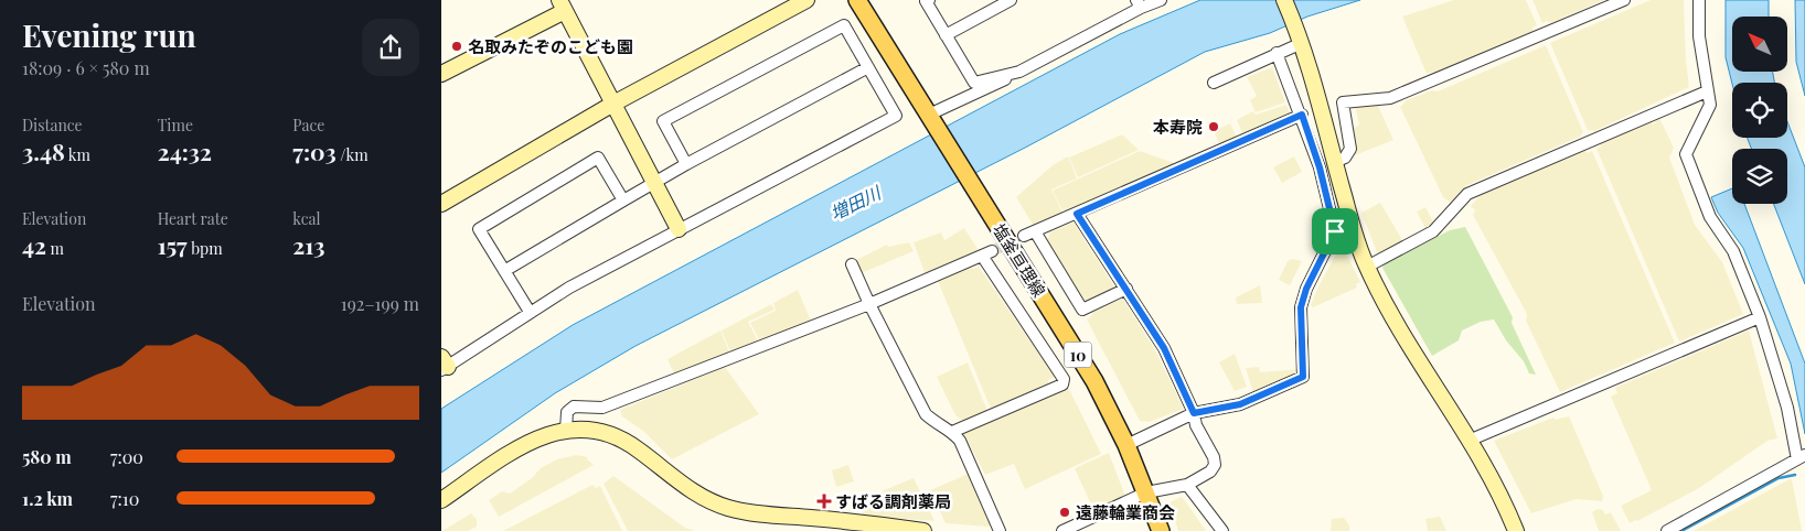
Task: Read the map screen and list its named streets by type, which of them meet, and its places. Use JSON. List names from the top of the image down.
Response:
{
  "streets": {
    "main road": ["塩釜亘理線", "10"]
  },
  "water": ["増田川"],
  "places": {
    "other": ["名取みたぞのこども園", "本寿院", "遠藤輪業商会"],
    "health": ["すばる調剤薬局"]
  },
  "north": "top left",
  "page": {
    "heading": ["Evening run", "18:09 · 6 × 580 m"],
    "stats": [
      ["Distance", "3.48 km"],
      ["Time", "24:32"],
      ["Pace", "7:03 /km"],
      ["Elevation", "42 m"],
      ["Heart rate", "157 bpm"],
      ["kcal", "213"]
    ],
    "chart": ["Elevation", "192–199 m"],
    "list": [
      {
        "name": "580 m",
        "note": "7:00"
      },
      {
        "name": "1.2 km",
        "note": "7:10"
      }
    ]
  }
}
